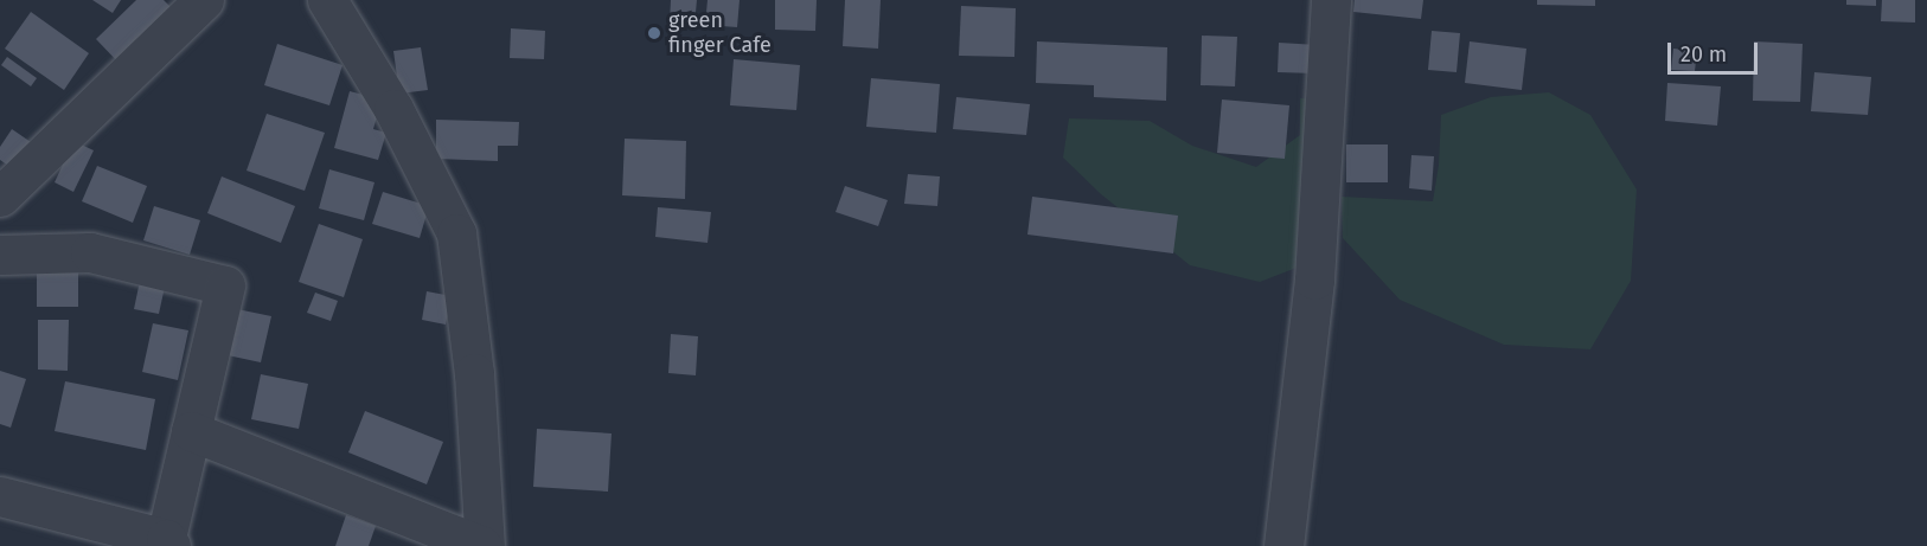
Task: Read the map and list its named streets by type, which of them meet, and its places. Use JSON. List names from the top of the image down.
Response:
{
  "places": ["green finger Cafe"],
  "scale_bar": "20 m"
}
